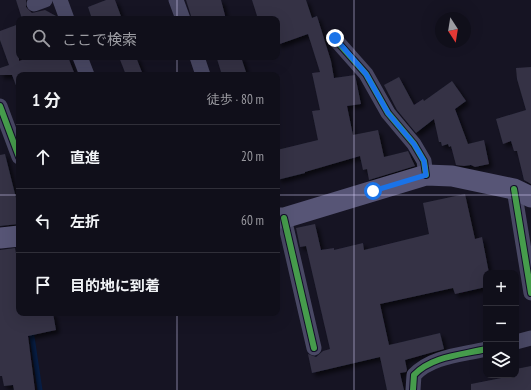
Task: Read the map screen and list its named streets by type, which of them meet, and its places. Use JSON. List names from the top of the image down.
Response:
{
  "north": "bottom",
  "page": {
    "search": "ここで検索",
    "heading": ["1 分", "徒歩 · 80 m"],
    "list": [
      ["直進", "20 m"],
      ["左折", "60 m"],
      "目的地に到着"
    ],
    "map_buttons": ["+", "−"]
  }
}
